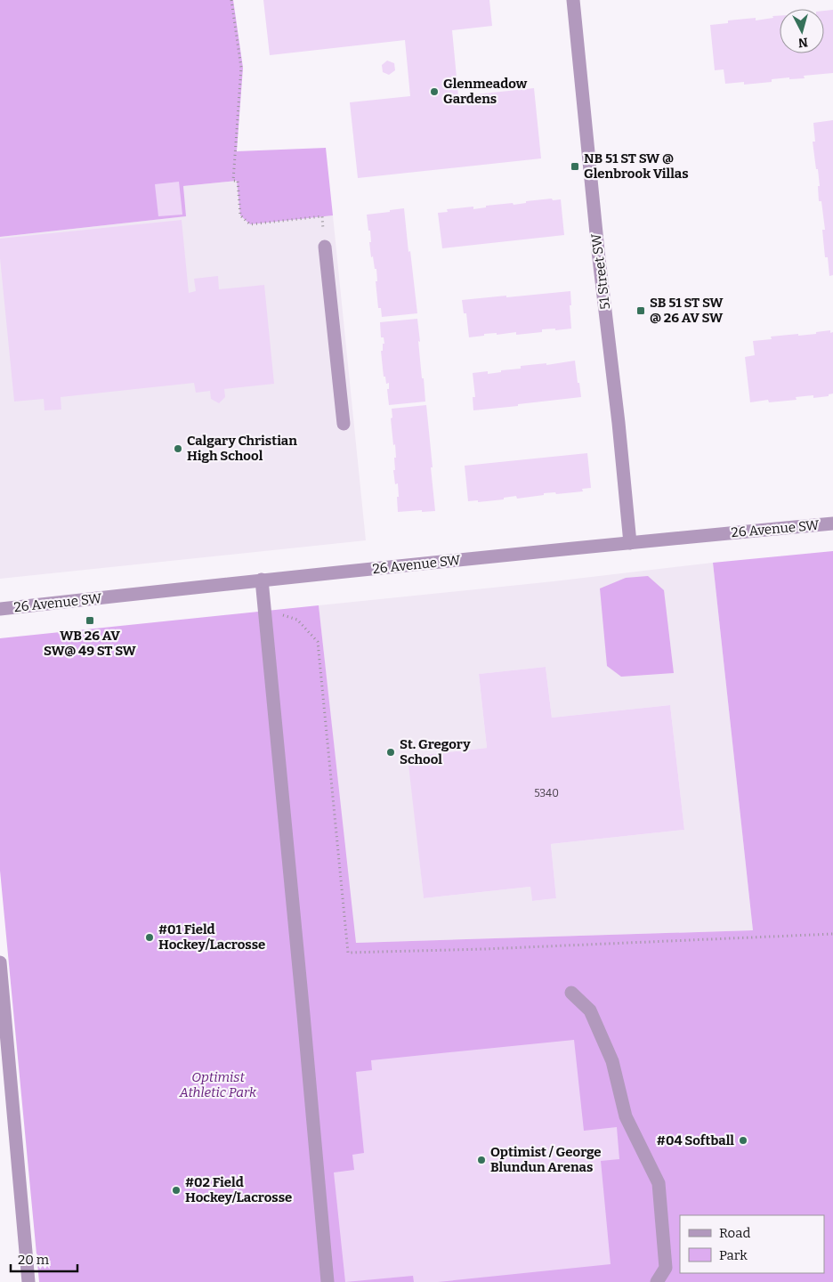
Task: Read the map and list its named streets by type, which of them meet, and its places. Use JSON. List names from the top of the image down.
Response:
{
  "streets": {
    "street": ["51 Street SW", "26 Avenue SW"]
  },
  "crossings": [
    ["51 Street SW", "26 Avenue SW"]
  ],
  "parks": ["Optimist Athletic Park"],
  "places": {
    "other": [
      "Glenmeadow Gardens",
      "Calgary Christian High School",
      "St. Gregory School",
      "#01 Field Hockey/Lacrosse",
      "#04 Softball",
      "Optimist / George Blundun Arenas",
      "#02 Field Hockey/Lacrosse"
    ],
    "transit": ["NB 51 ST SW @ Glenbrook Villas", "SB 51 ST SW @ 26 AV SW", "WB 26 AV SW@ 49 ST SW"]
  },
  "house_numbers": ["5340"],
  "legend": ["Road", "Park"],
  "scale_bar": "20 m",
  "north": "bottom"
}
